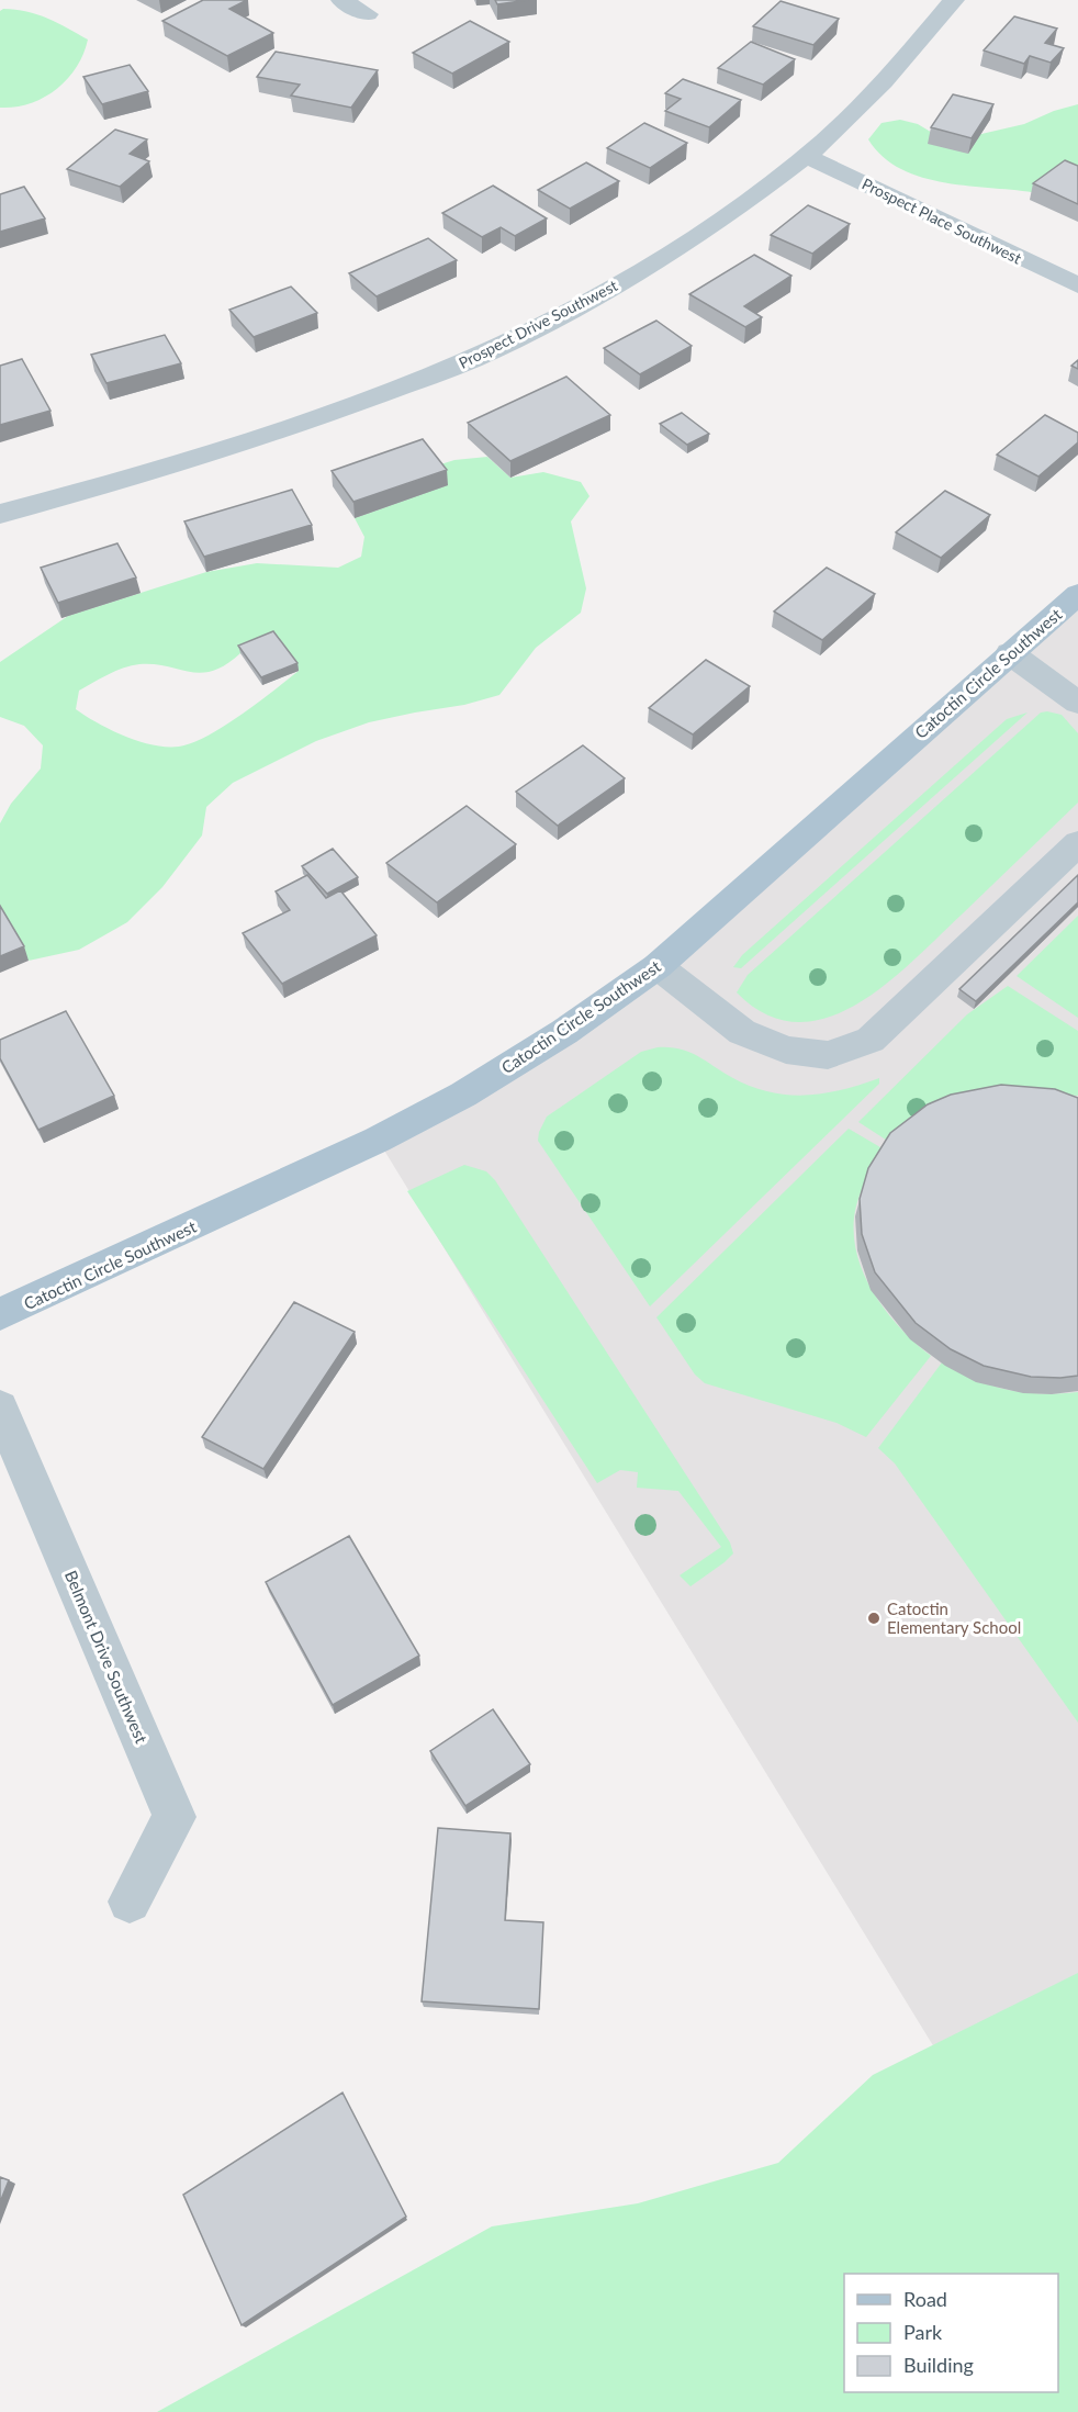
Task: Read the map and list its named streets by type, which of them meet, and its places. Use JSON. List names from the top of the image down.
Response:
{
  "streets": {
    "main road": ["Catoctin Circle Southwest"],
    "street": ["Prospect Place Southwest", "Prospect Drive Southwest", "Belmont Drive Southwest"]
  },
  "crossings": [
    ["Prospect Place Southwest", "Prospect Drive Southwest"]
  ],
  "places": ["Catoctin Elementary School"],
  "legend": ["Road", "Park", "Building"]
}
